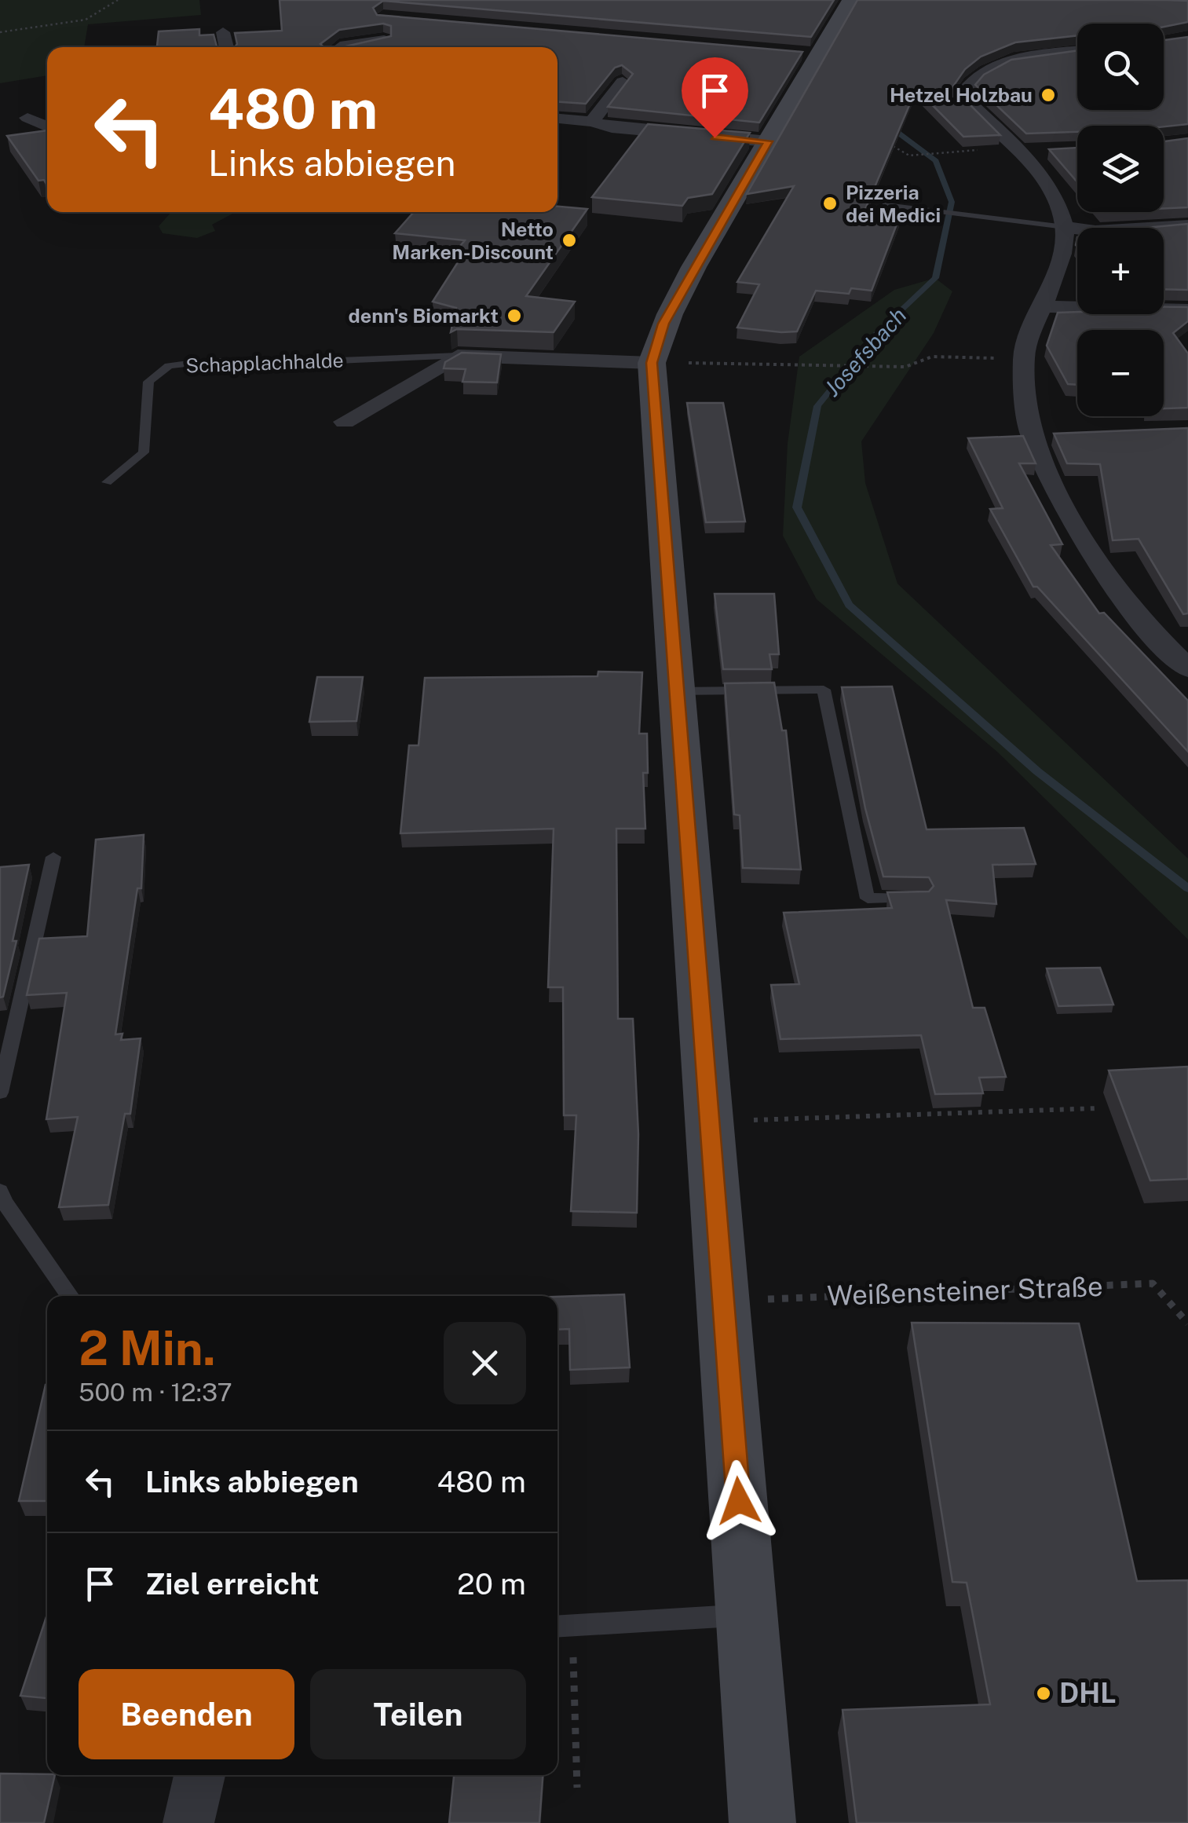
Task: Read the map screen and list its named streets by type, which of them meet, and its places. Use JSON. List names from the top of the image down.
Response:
{
  "streets": {
    "street": ["Schapplachhalde"],
    "path": ["Weißensteiner Straße"]
  },
  "water": ["Josefsbach"],
  "places": [
    "Hetzel Holzbau",
    "Pizzeria dei Medici",
    "Netto Marken-Discount",
    "denn's Biomarkt",
    "DHL"
  ],
  "page": {
    "map_buttons": ["+", "−"],
    "turn": ["480 m", "Links abbiegen"],
    "heading": ["2 Min.", "500 m · 12:37"],
    "list": [
      {
        "name": "Links abbiegen",
        "value": "480 m"
      },
      {
        "name": "Ziel erreicht",
        "value": "20 m"
      }
    ],
    "buttons": ["Beenden", "Teilen"]
  }
}
